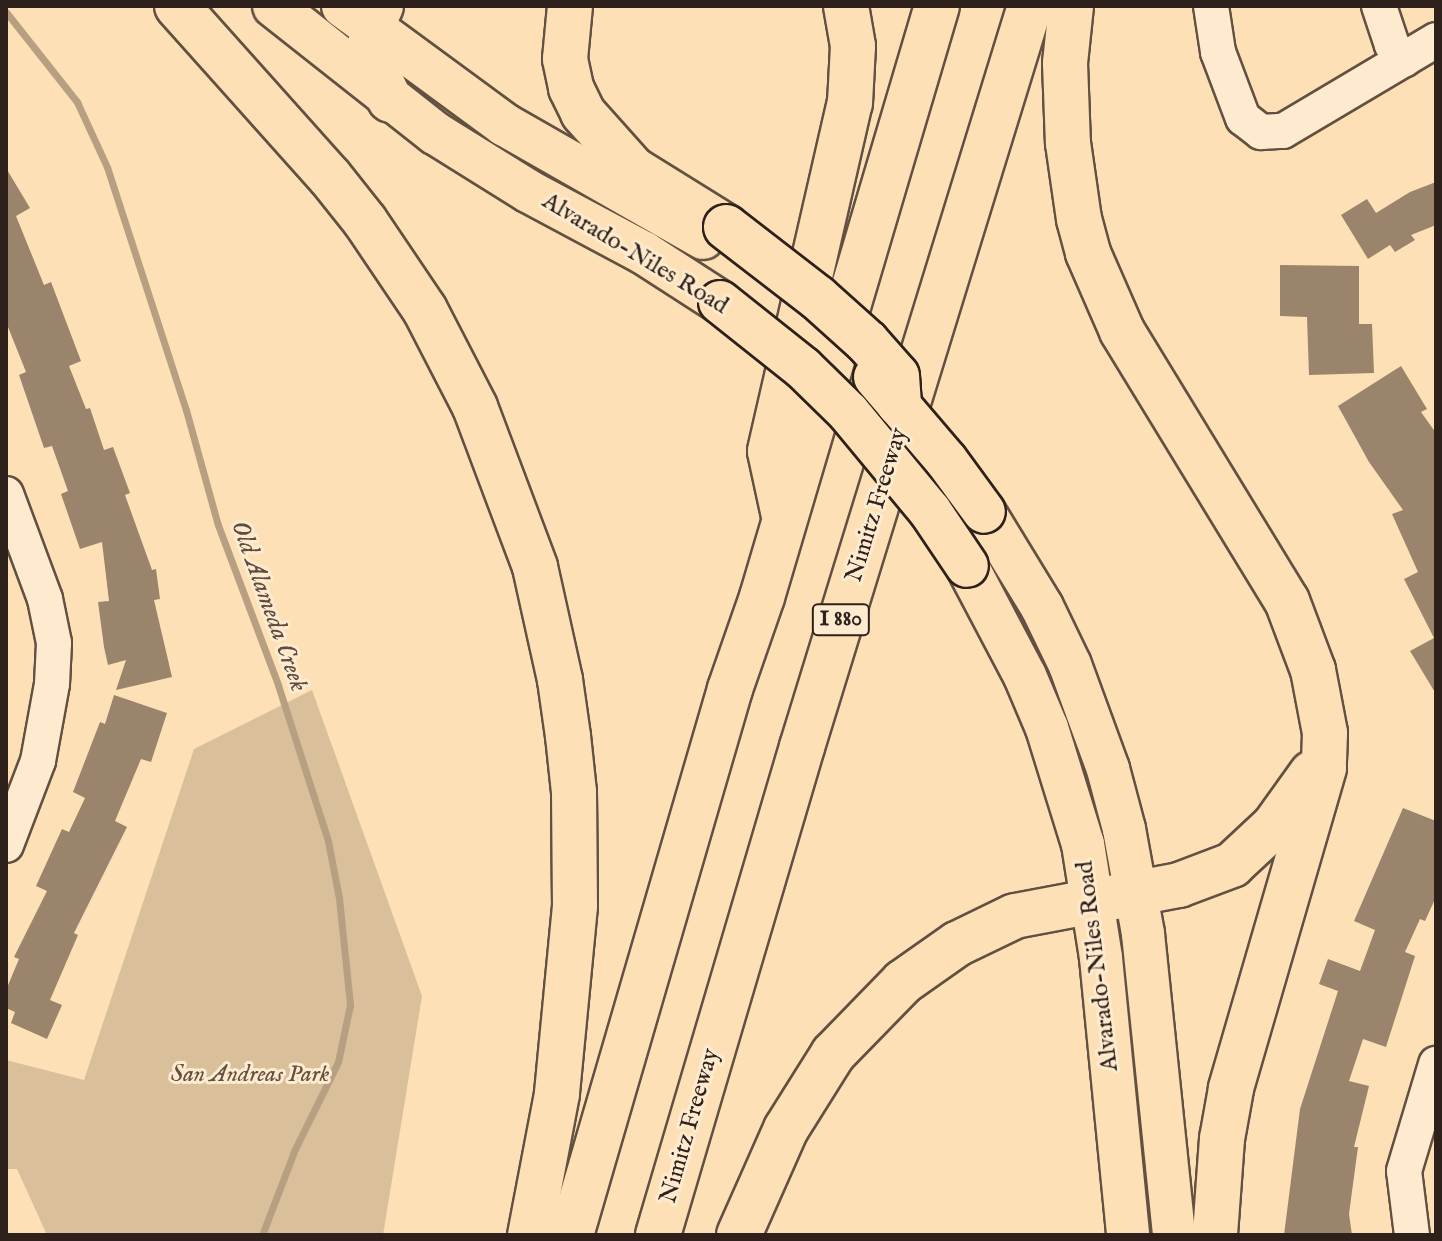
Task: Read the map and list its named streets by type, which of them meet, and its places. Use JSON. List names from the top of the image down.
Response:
{
  "streets": {
    "highway": ["Nimitz Freeway", "I 880"],
    "main road": ["Alvarado-Niles Road"]
  },
  "water": ["Old Alameda Creek"],
  "parks": ["San Andreas Park"]
}
